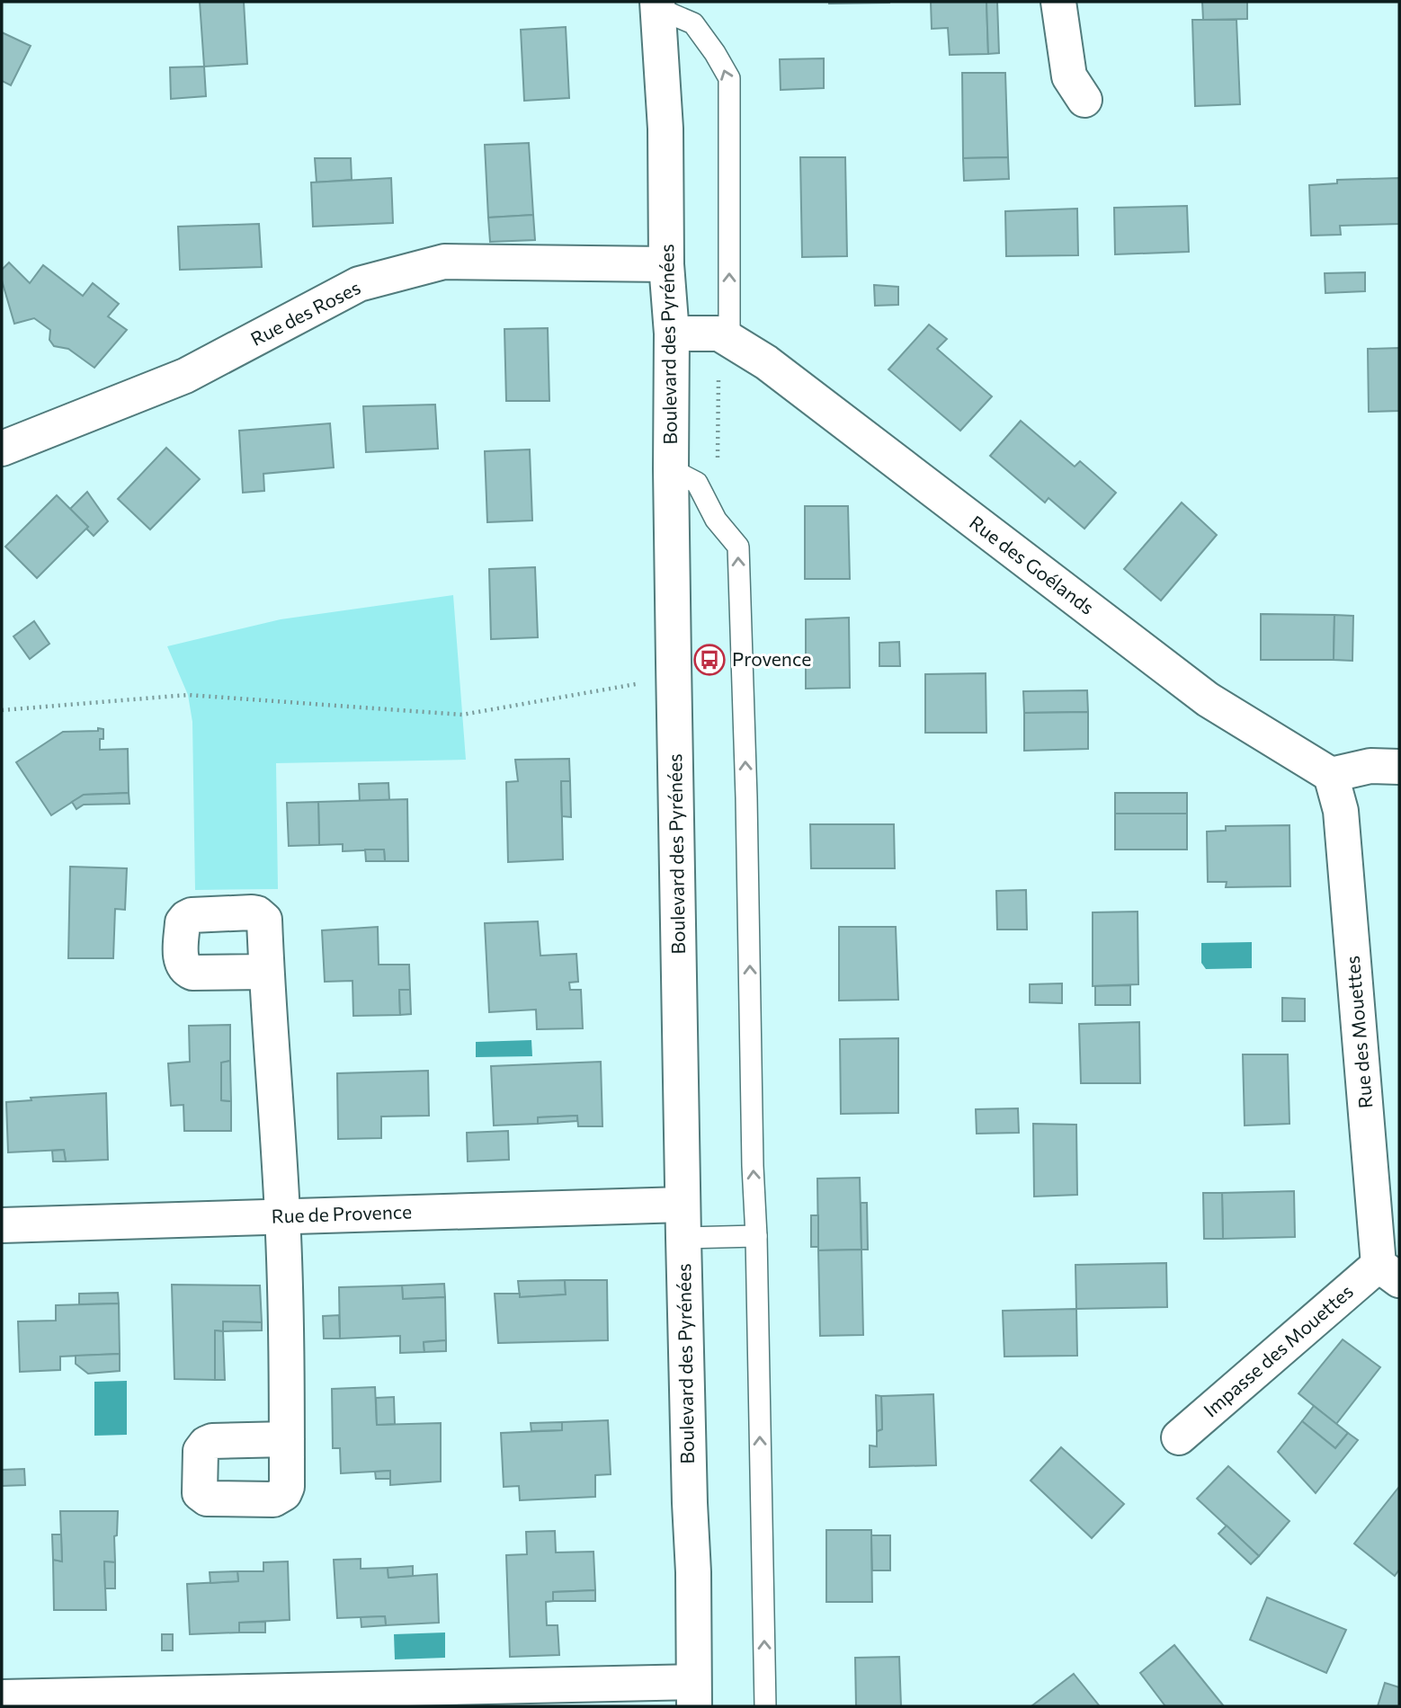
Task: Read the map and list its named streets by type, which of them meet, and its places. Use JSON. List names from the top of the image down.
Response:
{
  "streets": {
    "street": [
      "Rue des Roses",
      "Boulevard des Pyrénées",
      "Rue des Goélands",
      "Rue des Mouettes",
      "Rue de Provence",
      "Impasse des Mouettes"
    ]
  },
  "crossings": [
    ["Rue des Roses", "Boulevard des Pyrénées"],
    ["Boulevard des Pyrénées", "Rue des Goélands"],
    ["Boulevard des Pyrénées", "Rue de Provence"],
    ["Rue des Goélands", "Rue des Mouettes"],
    ["Rue des Mouettes", "Impasse des Mouettes"]
  ],
  "places": {
    "bus stop": ["Provence"]
  }
}
